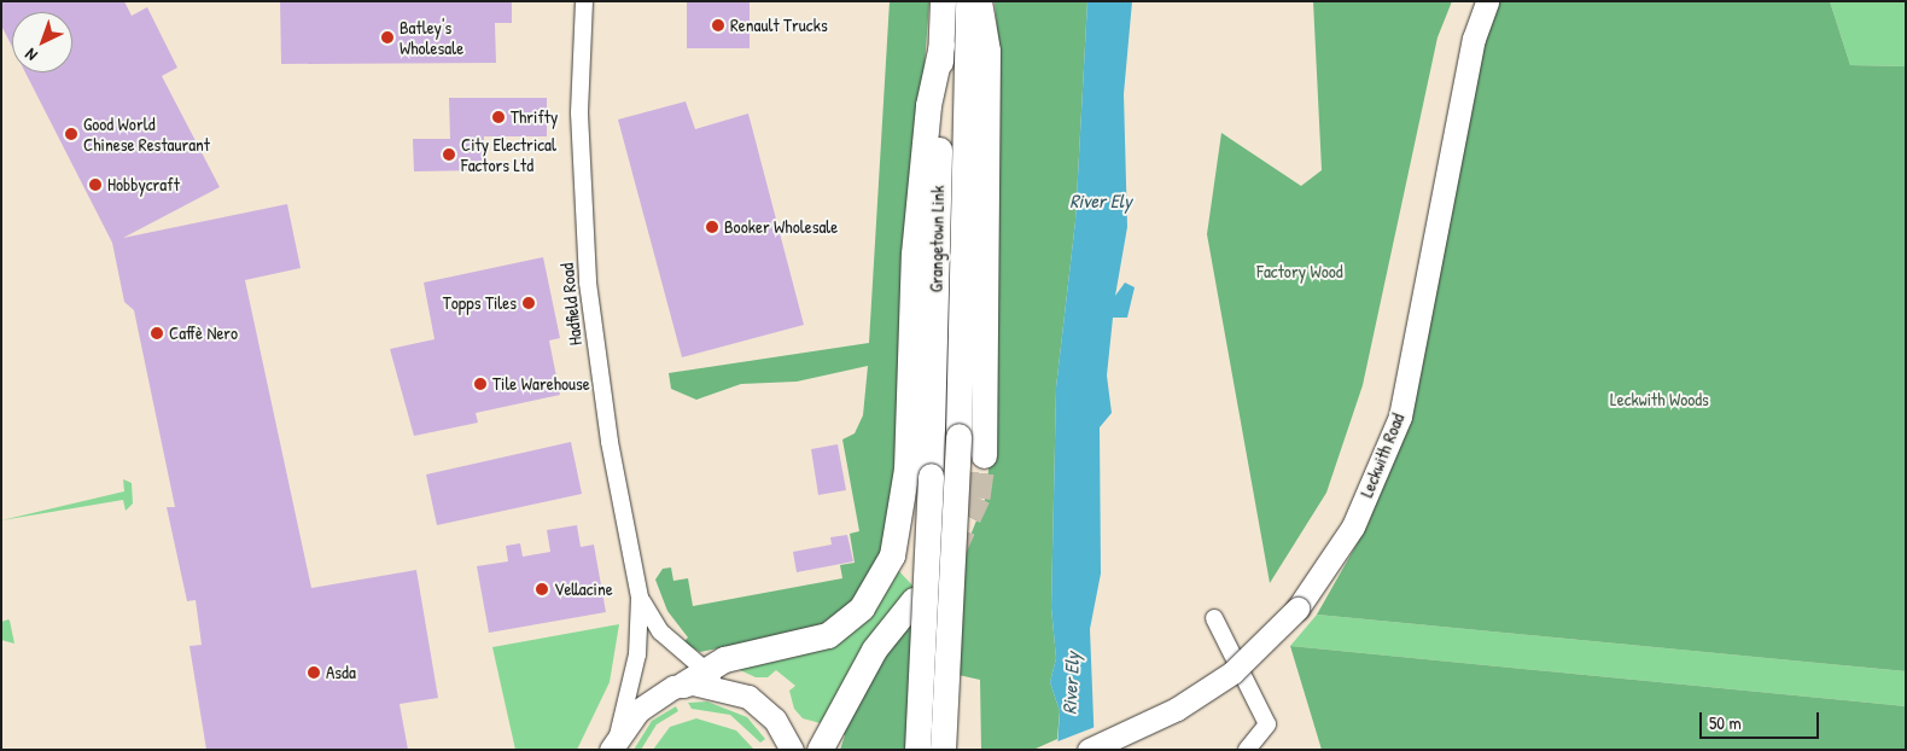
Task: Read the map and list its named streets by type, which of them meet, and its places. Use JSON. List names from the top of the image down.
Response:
{
  "streets": {
    "main road": ["Grangetown Link", "Leckwith Road"],
    "street": ["Hadfield Road"]
  },
  "water": ["River Ely"],
  "parks": ["Factory Wood", "Leckwith Woods"],
  "places": [
    "Renault Trucks",
    "Batley's Wholesale",
    "Thrifty",
    "Good World Chinese Restaurant",
    "City Electrical Factors Ltd",
    "Hobbycraft",
    "Booker Wholesale",
    "Topps Tiles",
    "Caffè Nero",
    "Tile Warehouse",
    "Vellacine",
    "Asda"
  ],
  "scale_bar": "50 m",
  "north": "bottom left"
}
